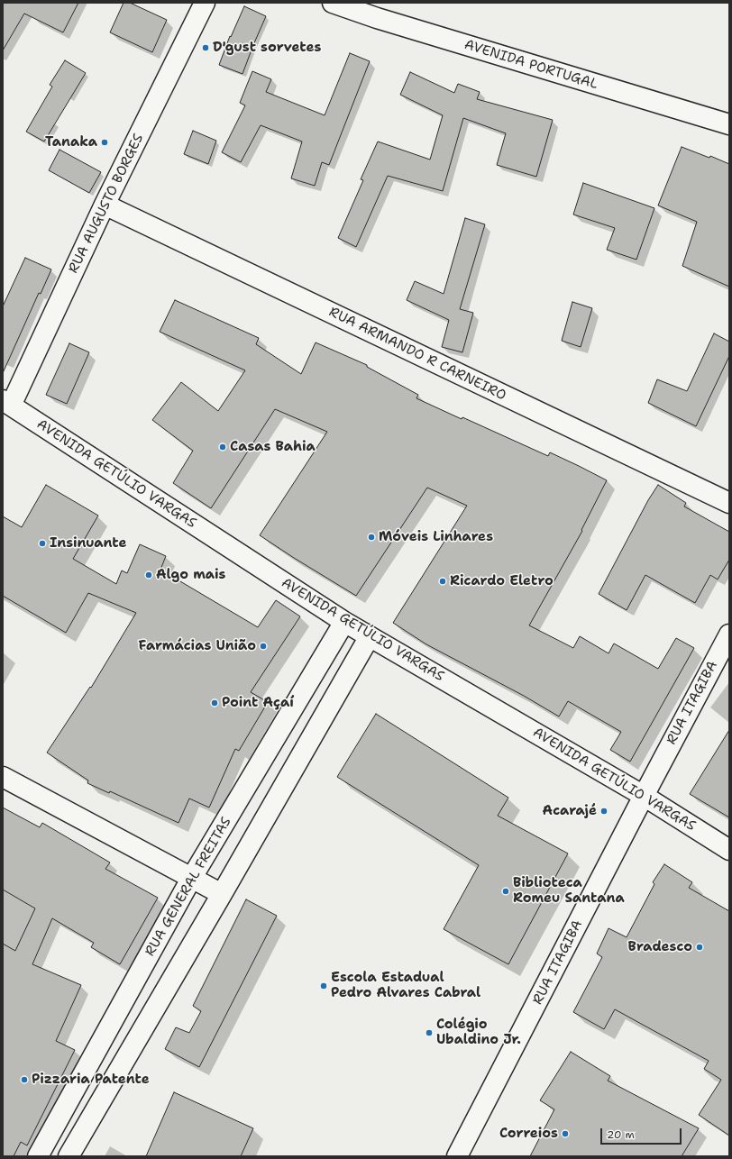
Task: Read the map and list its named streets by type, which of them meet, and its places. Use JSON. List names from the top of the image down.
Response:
{
  "streets": {
    "street": [
      "AVENIDA PORTUGAL",
      "RUA AUGUSTO BORGES",
      "RUA ARMANDO R CARNEIRO",
      "AVENIDA GETÚLIO VARGAS",
      "RUA ITAGIBA",
      "RUA GENERAL FREITAS"
    ]
  },
  "crossings": [
    ["RUA AUGUSTO BORGES", "RUA ARMANDO R CARNEIRO"],
    ["RUA AUGUSTO BORGES", "AVENIDA GETÚLIO VARGAS"],
    ["AVENIDA GETÚLIO VARGAS", "RUA ITAGIBA"],
    ["AVENIDA GETÚLIO VARGAS", "RUA GENERAL FREITAS"]
  ],
  "places": [
    "D'gust sorvetes",
    "Tanaka",
    "Casas Bahia",
    "Móveis Linhares",
    "Insinuante",
    "Algo mais",
    "Ricardo Eletro",
    "Farmácias União",
    "Point Açaí",
    "Acarajé",
    "Biblioteca Romeu Santana",
    "Bradesco",
    "Escola Estadual Pedro Alvares Cabral",
    "Colégio Ubaldino Jr.",
    "Pizzaria Patente",
    "Correios"
  ],
  "scale_bar": "20 m"
}
